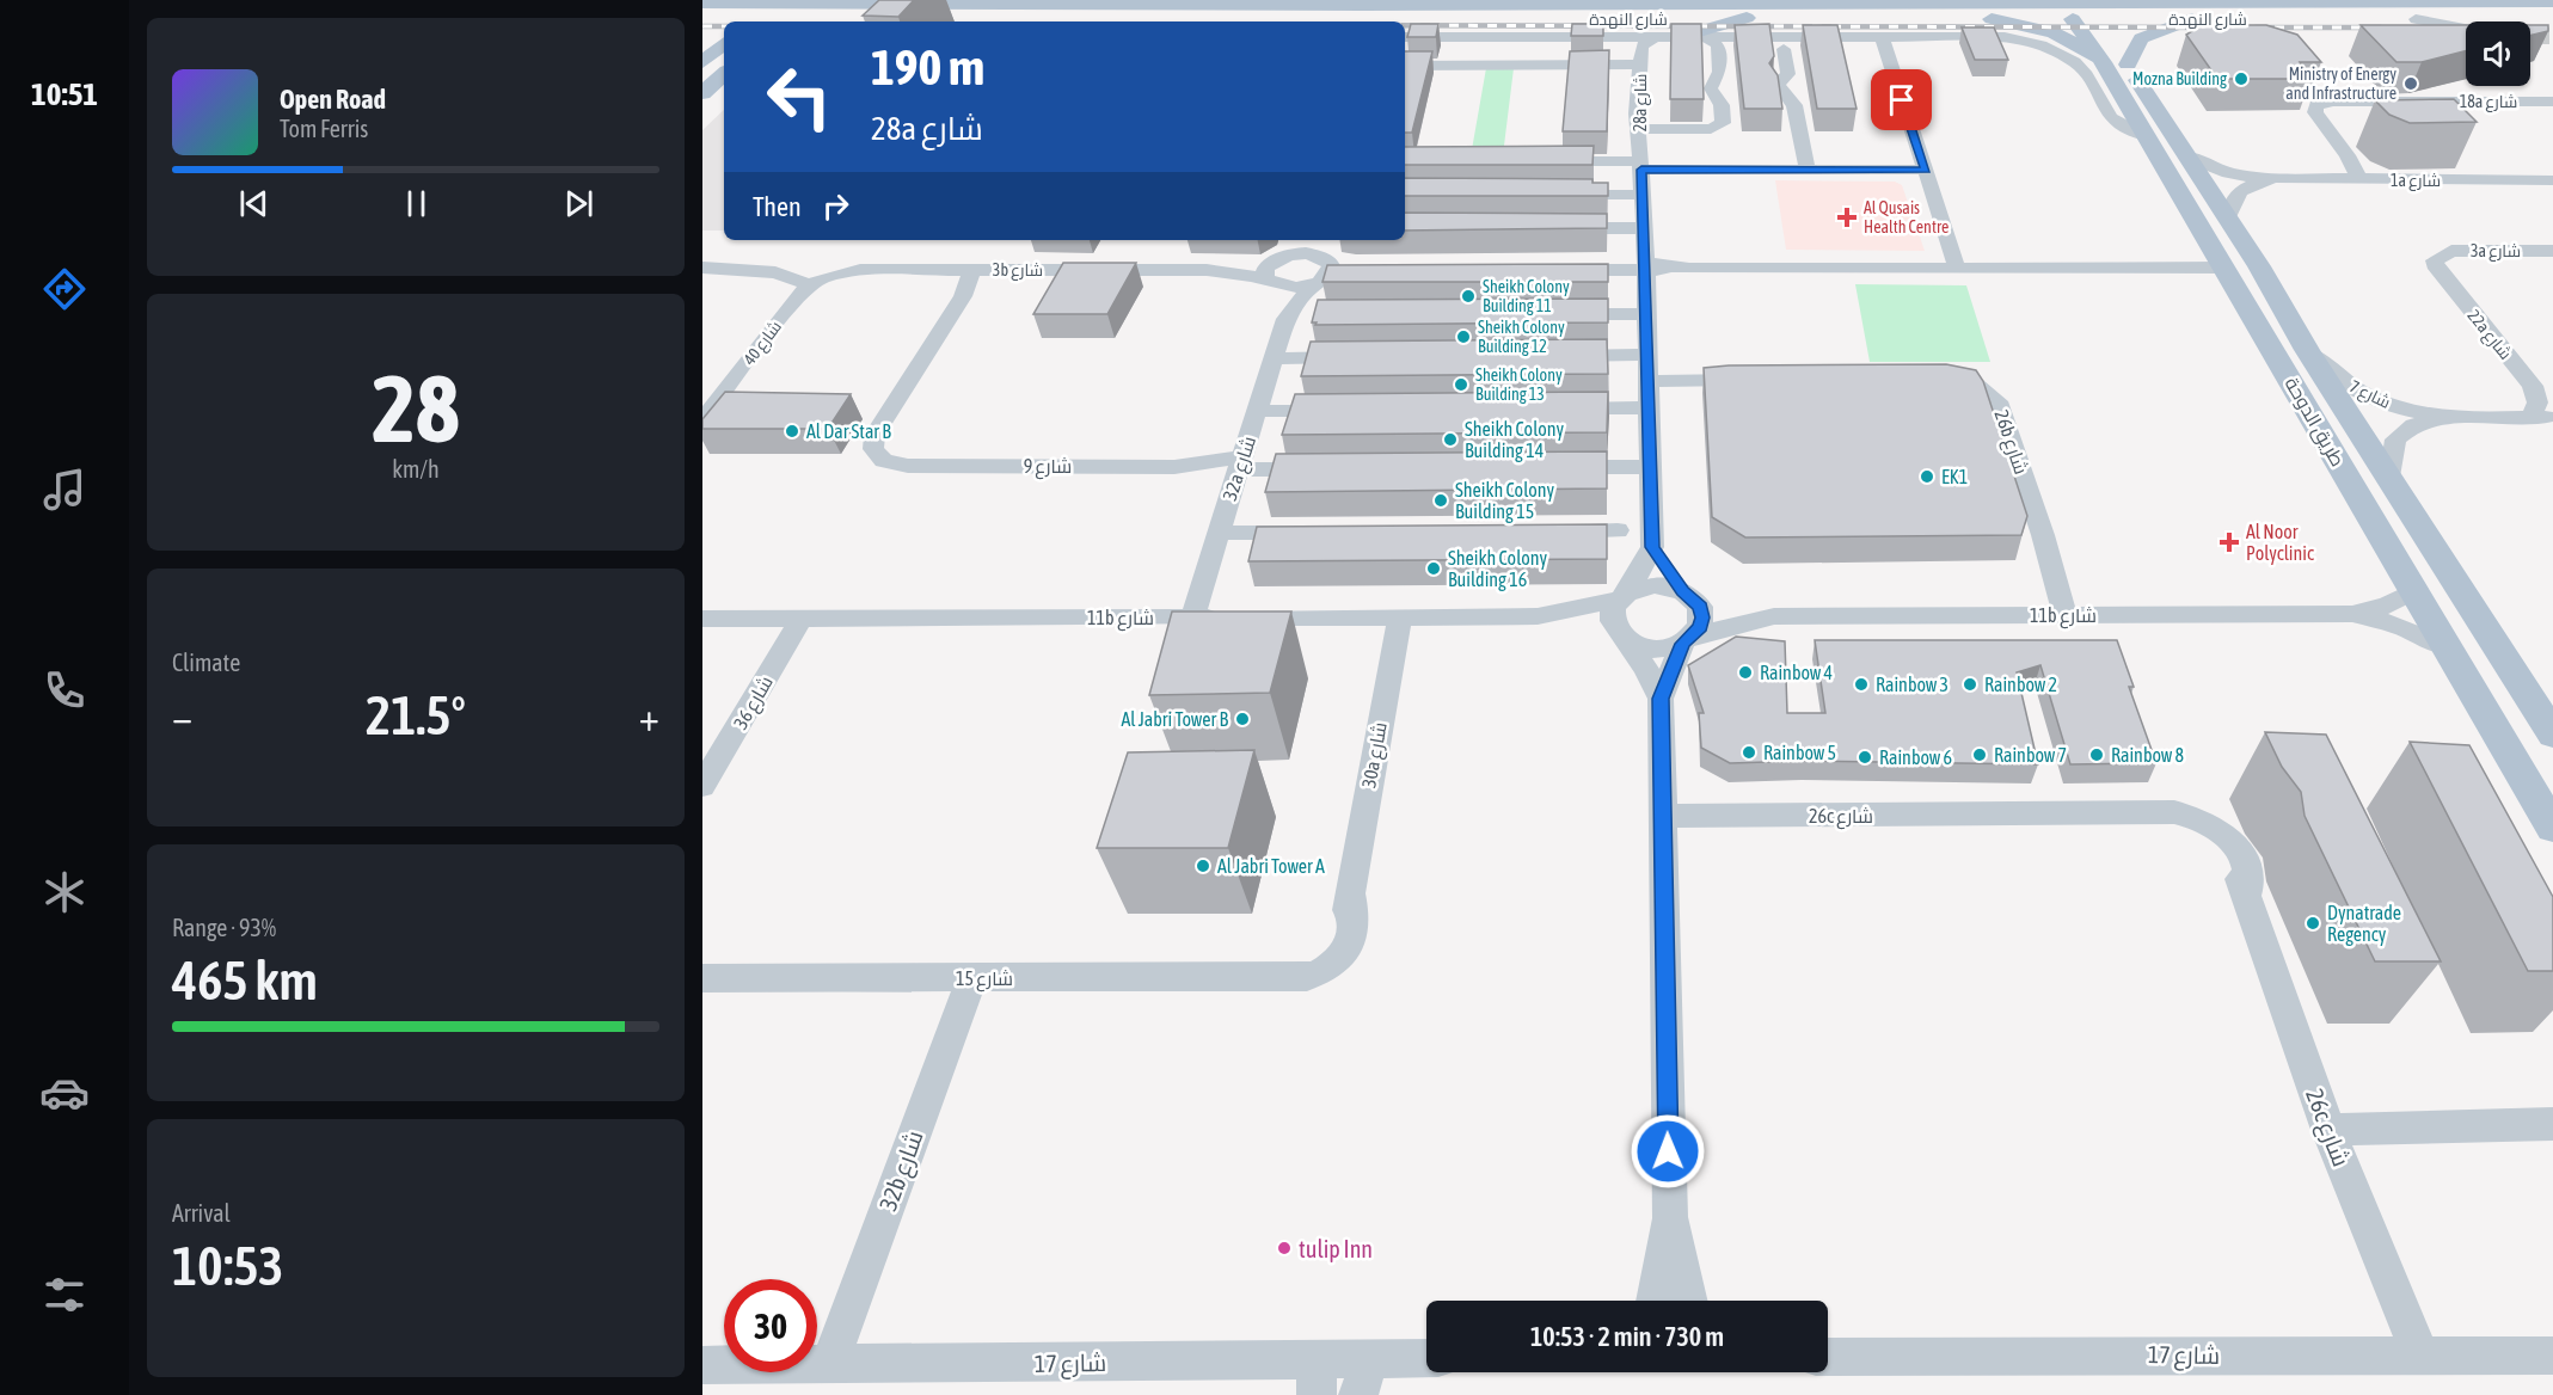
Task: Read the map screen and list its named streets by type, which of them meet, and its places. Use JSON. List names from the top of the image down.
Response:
{
  "streets": {
    "main road": ["شارع النهدة", "طريق الدوحة"],
    "street": [
      "18a شارع",
      "28a شارع",
      "1a شارع",
      "3a شارع",
      "3b شارع",
      "22a شارع",
      "شارع 40",
      "شارع 7",
      "26b شارع",
      "شارع 9",
      "32a شارع",
      "11b شارع",
      "شارع 36",
      "30a شارع",
      "26c شارع",
      "شارع 15",
      "32b شارع",
      "شارع 17"
    ]
  },
  "crossings": [
    ["شارع النهدة", "طريق الدوحة"],
    ["18a شارع", "1a شارع"],
    ["1a شارع", "طريق الدوحة"],
    ["3a شارع", "22a شارع"],
    ["3b شارع", "شارع 40"],
    ["3b شارع", "شارع 9"],
    ["3b شارع", "32a شارع"],
    ["22a شارع", "شارع 7"],
    ["شارع 7", "طريق الدوحة"],
    ["طريق الدوحة", "11b شارع"],
    ["26b شارع", "11b شارع"],
    ["شارع 9", "32a شارع"],
    ["32a شارع", "11b شارع"],
    ["11b شارع", "شارع 36"],
    ["11b شارع", "30a شارع"],
    ["30a شارع", "شارع 15"],
    ["26c شارع", "شارع 17"],
    ["شارع 15", "32b شارع"],
    ["32b شارع", "شارع 17"]
  ],
  "places": {
    "other": [
      "Mozna Building",
      "Ministry of Energy and Infrastructure",
      "Sheikh Colony Building 11",
      "Sheikh Colony Building 12",
      "Sheikh Colony Building 13",
      "Al Dar Star B",
      "Sheikh Colony Building 14",
      "EK1",
      "Sheikh Colony Building 15",
      "Sheikh Colony Building 16",
      "Rainbow 4",
      "Rainbow 3",
      "Rainbow 2",
      "Al Jabri Tower B",
      "Rainbow 5",
      "Rainbow 7",
      "Rainbow 8",
      "Rainbow 6",
      "Al Jabri Tower A",
      "Dynatrade Regency",
      "tulip Inn"
    ],
    "health": ["Al Qusais Health Centre", "Al Noor Polyclinic"]
  },
  "page": {
    "tabs": "10:51",
    "turn": ["190 m", "28a شارع"],
    "song": ["Open Road", "Tom Ferris"],
    "then": "Then",
    "tile": [
      ["28", "km/h"],
      "Climate",
      ["Range · 93%", "465 km"],
      ["Arrival", "10:53"]
    ],
    "heat": ["−", "21.5°", "+"],
    "limit": "30",
    "trip": "10:53 · 2 min · 730 m"
  }
}
